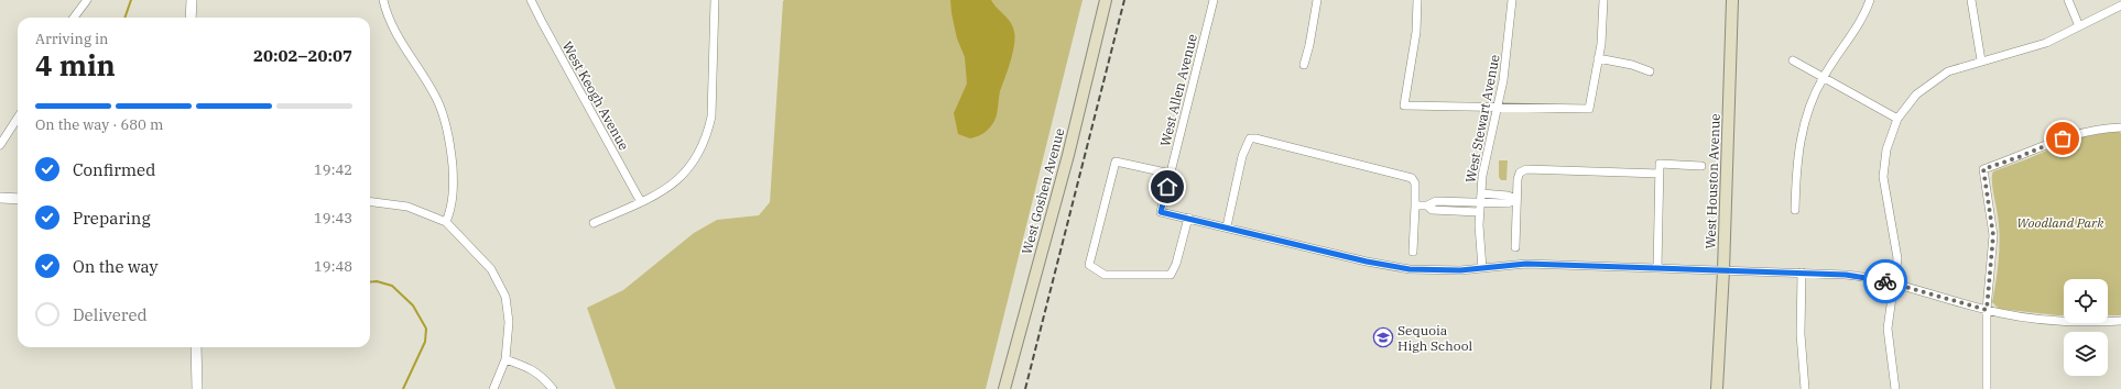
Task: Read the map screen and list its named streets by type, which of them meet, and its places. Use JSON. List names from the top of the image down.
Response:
{
  "streets": {
    "main road": ["West Houston Avenue", "West Goshen Avenue"],
    "street": ["West Allen Avenue", "West Keogh Avenue", "West Stewart Avenue"]
  },
  "parks": ["Woodland Park"],
  "places": {
    "school or university": ["Sequoia High School"]
  },
  "page": {
    "heading": ["4 min", "Arriving in", "20:02–20:07"],
    "bar": "On the way · 680 m",
    "list": [
      ["Confirmed", "19:42"],
      ["Preparing", "19:43"],
      ["On the way", "19:48"],
      "Delivered"
    ]
  }
}
